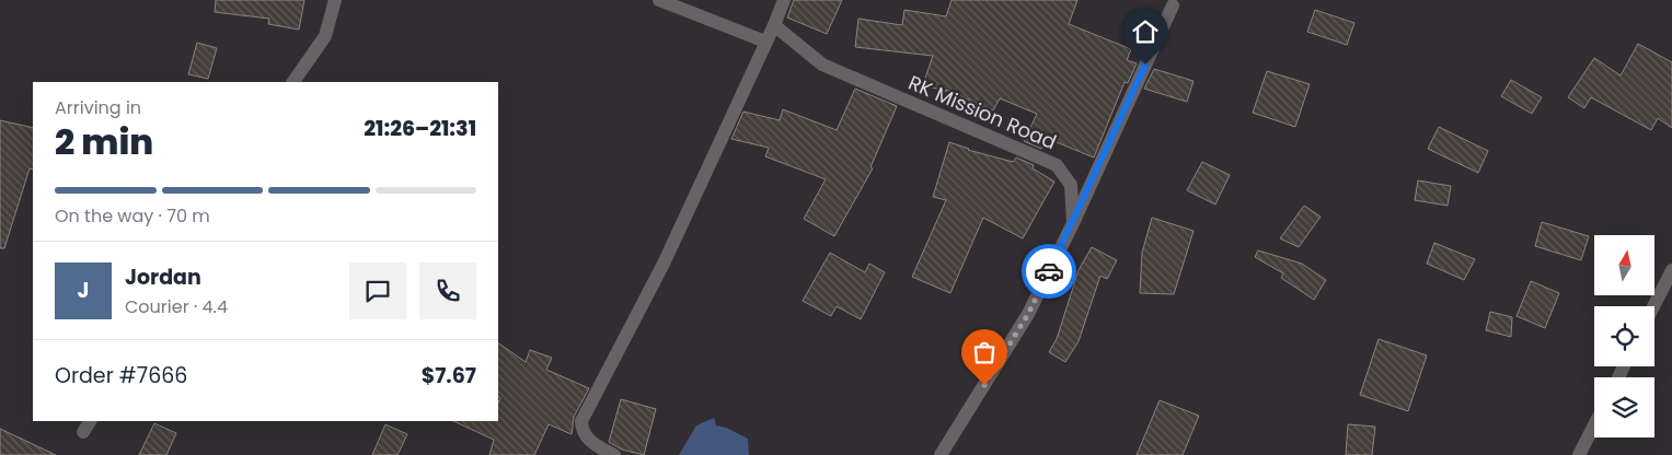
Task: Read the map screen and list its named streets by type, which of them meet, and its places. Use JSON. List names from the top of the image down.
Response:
{
  "streets": {
    "street": ["RK Mission Road"]
  },
  "north": "top",
  "page": {
    "heading": ["2 min", "Arriving in", "21:26–21:31"],
    "panel": [
      "Jordan",
      "Courier · 4.4",
      "Order #7666",
      "$7.67"
    ],
    "bar": "On the way · 70 m",
    "round": "J"
  }
}
